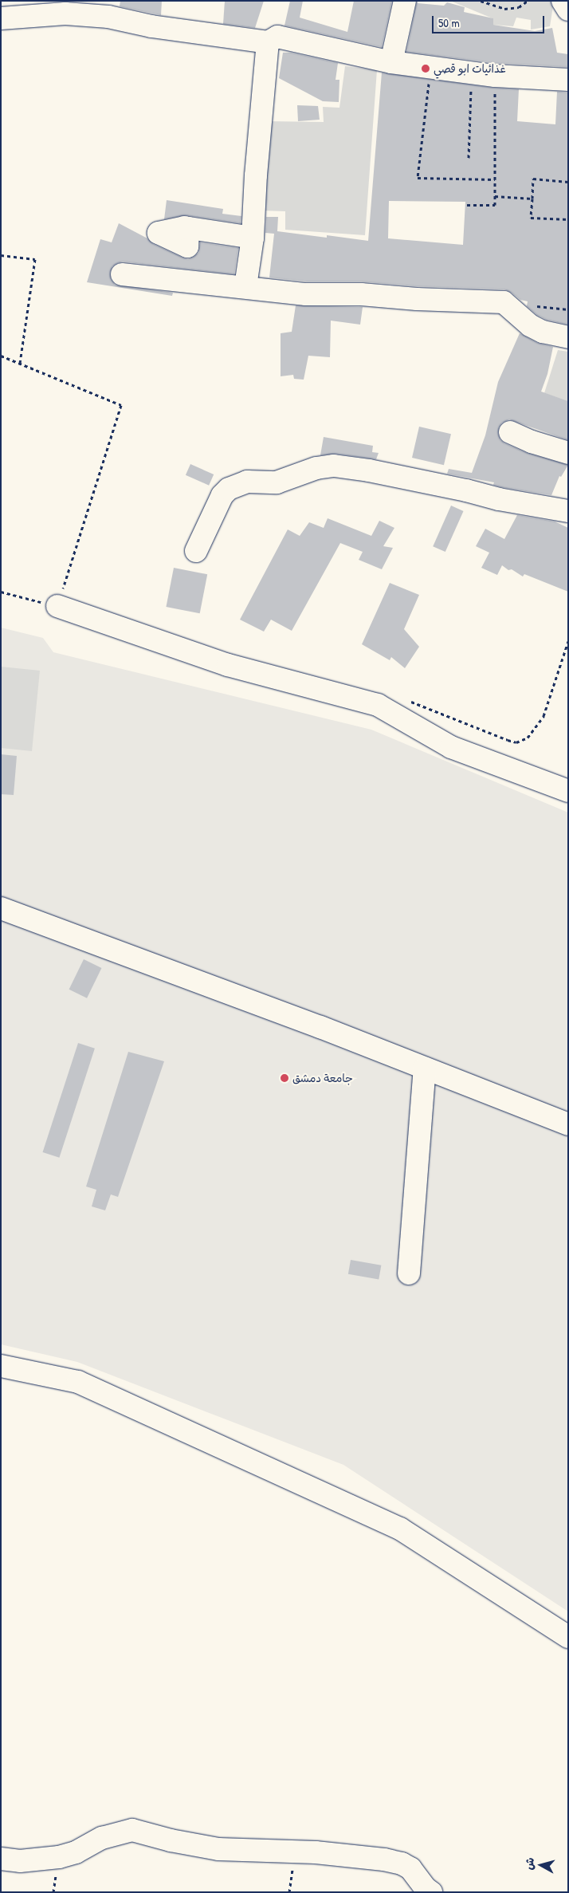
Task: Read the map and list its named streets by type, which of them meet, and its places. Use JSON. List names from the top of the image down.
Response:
{
  "places": ["غذائيات ابو قصي", "جامعة دمشق"],
  "scale_bar": "50 m",
  "north": "left"
}
